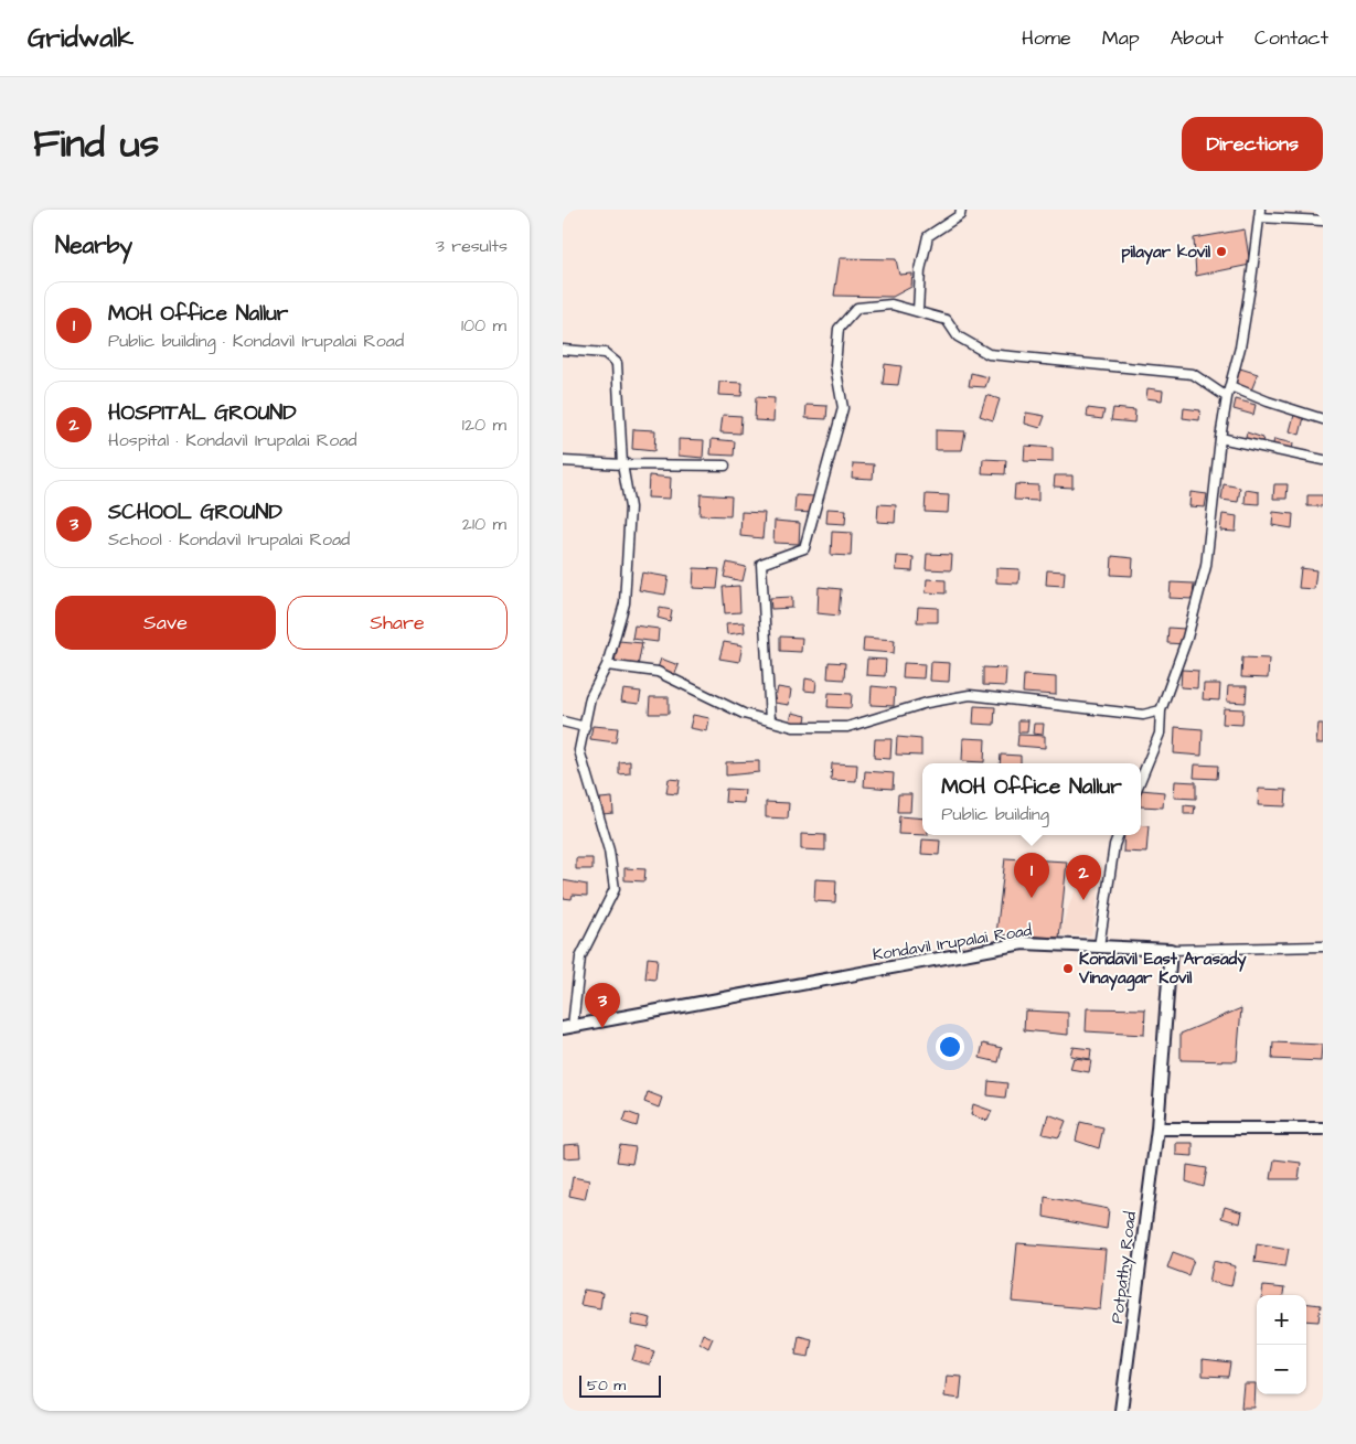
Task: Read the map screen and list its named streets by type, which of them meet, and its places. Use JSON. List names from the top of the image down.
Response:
{
  "streets": {
    "street": ["Kondavil Irupalai Road", "Potpathy Road"]
  },
  "places": ["pilayar kovil", "Kondavil East Arasady Vinayagar Kovil"],
  "scale_bar": "50 m",
  "page": {
    "header": "Gridwalk",
    "nav": [
      "Home",
      "Map",
      "About",
      "Contact"
    ],
    "title": "Find us",
    "buttons": [
      "Directions",
      ["Save", "Share"]
    ],
    "heading": ["Nearby", "3 results"],
    "list": [
      {
        "mark": "1",
        "name": "MOH Office Nallur",
        "note": "Public building · Kondavil Irupalai Road",
        "value": "100 m"
      },
      {
        "mark": "2",
        "name": "HOSPITAL GROUND",
        "note": "Hospital · Kondavil Irupalai Road",
        "value": "120 m"
      },
      {
        "mark": "3",
        "name": "SCHOOL GROUND",
        "note": "School · Kondavil Irupalai Road",
        "value": "210 m"
      }
    ],
    "popup": ["MOH Office Nallur", "Public building"],
    "pins": ["1", "2", "3"],
    "map_buttons": ["+", "−"],
    "scale": "50 m"
  }
}
